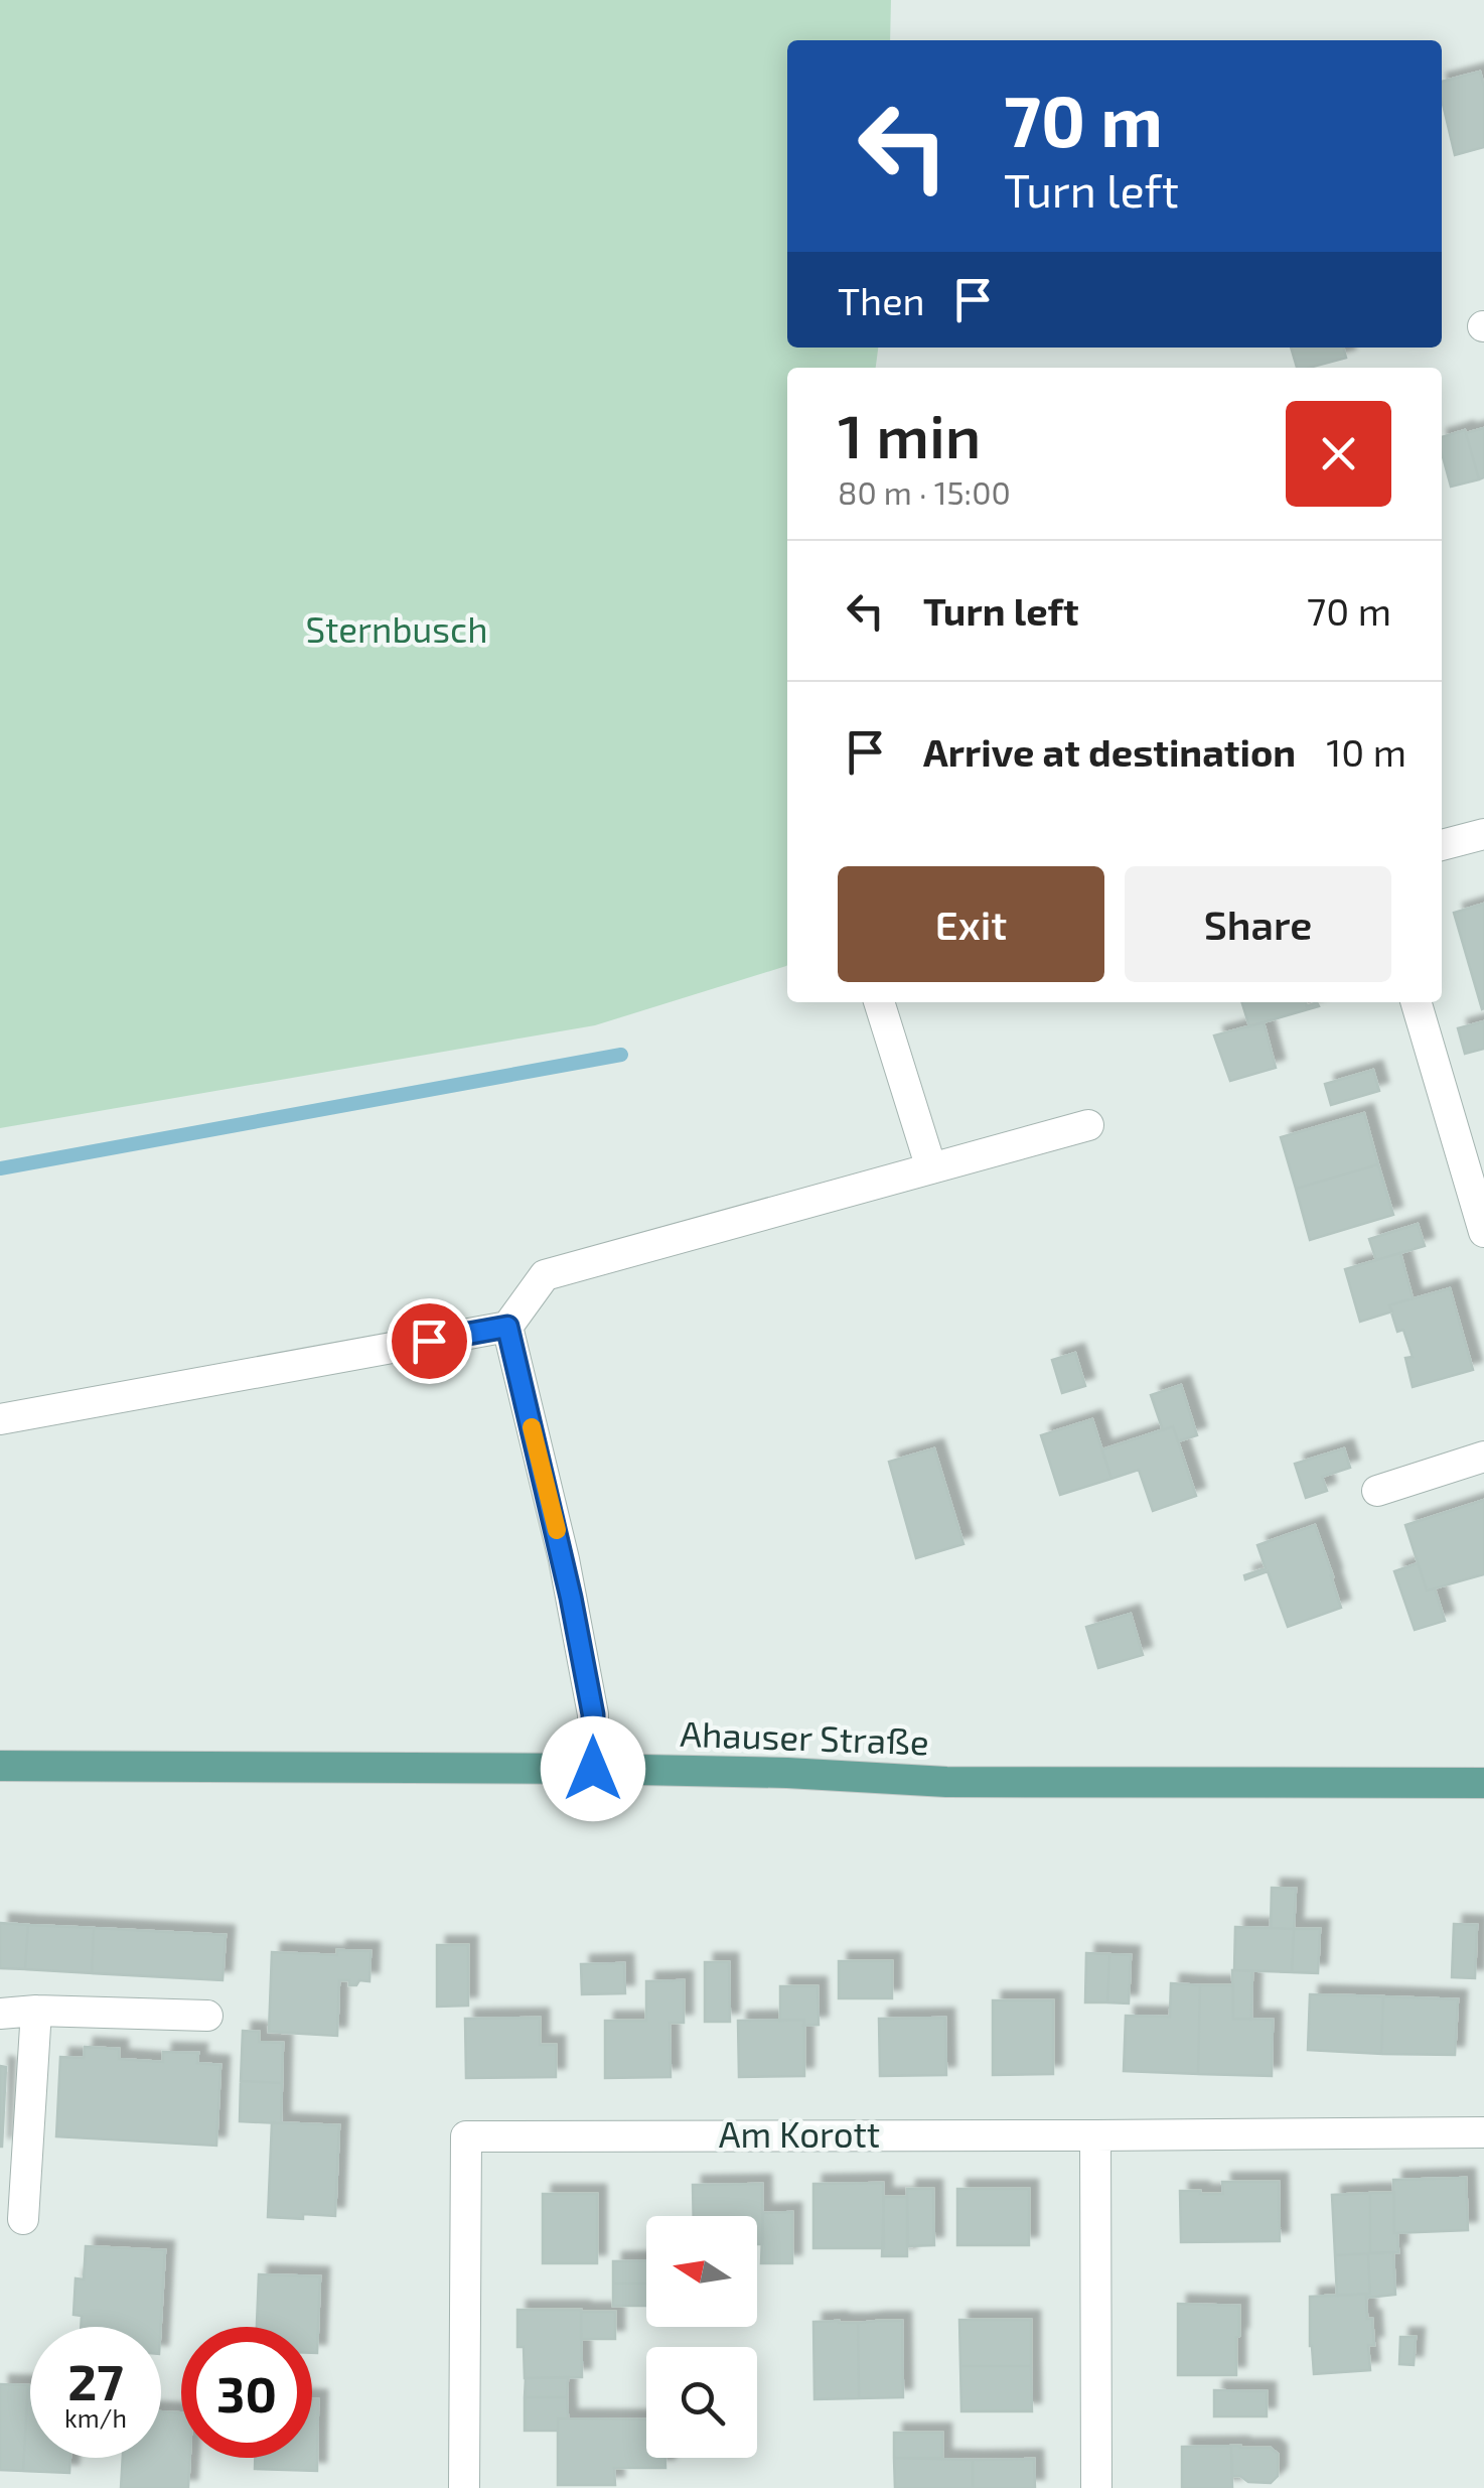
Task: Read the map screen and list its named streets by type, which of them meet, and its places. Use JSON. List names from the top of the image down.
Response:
{
  "streets": {
    "main road": ["Ahauser Straße"],
    "street": ["Am Korott"]
  },
  "parks": ["Sternbusch"],
  "north": "left",
  "page": {
    "turn": ["70 m", "Turn left"],
    "then": "Then",
    "heading": ["1 min", "80 m · 15:00"],
    "list": [
      {
        "name": "Turn left",
        "value": "70 m"
      },
      {
        "name": "Arrive at destination",
        "value": "10 m"
      }
    ],
    "buttons": ["Exit", "Share"],
    "speed": "27 km/h",
    "limit": "30"
  }
}
